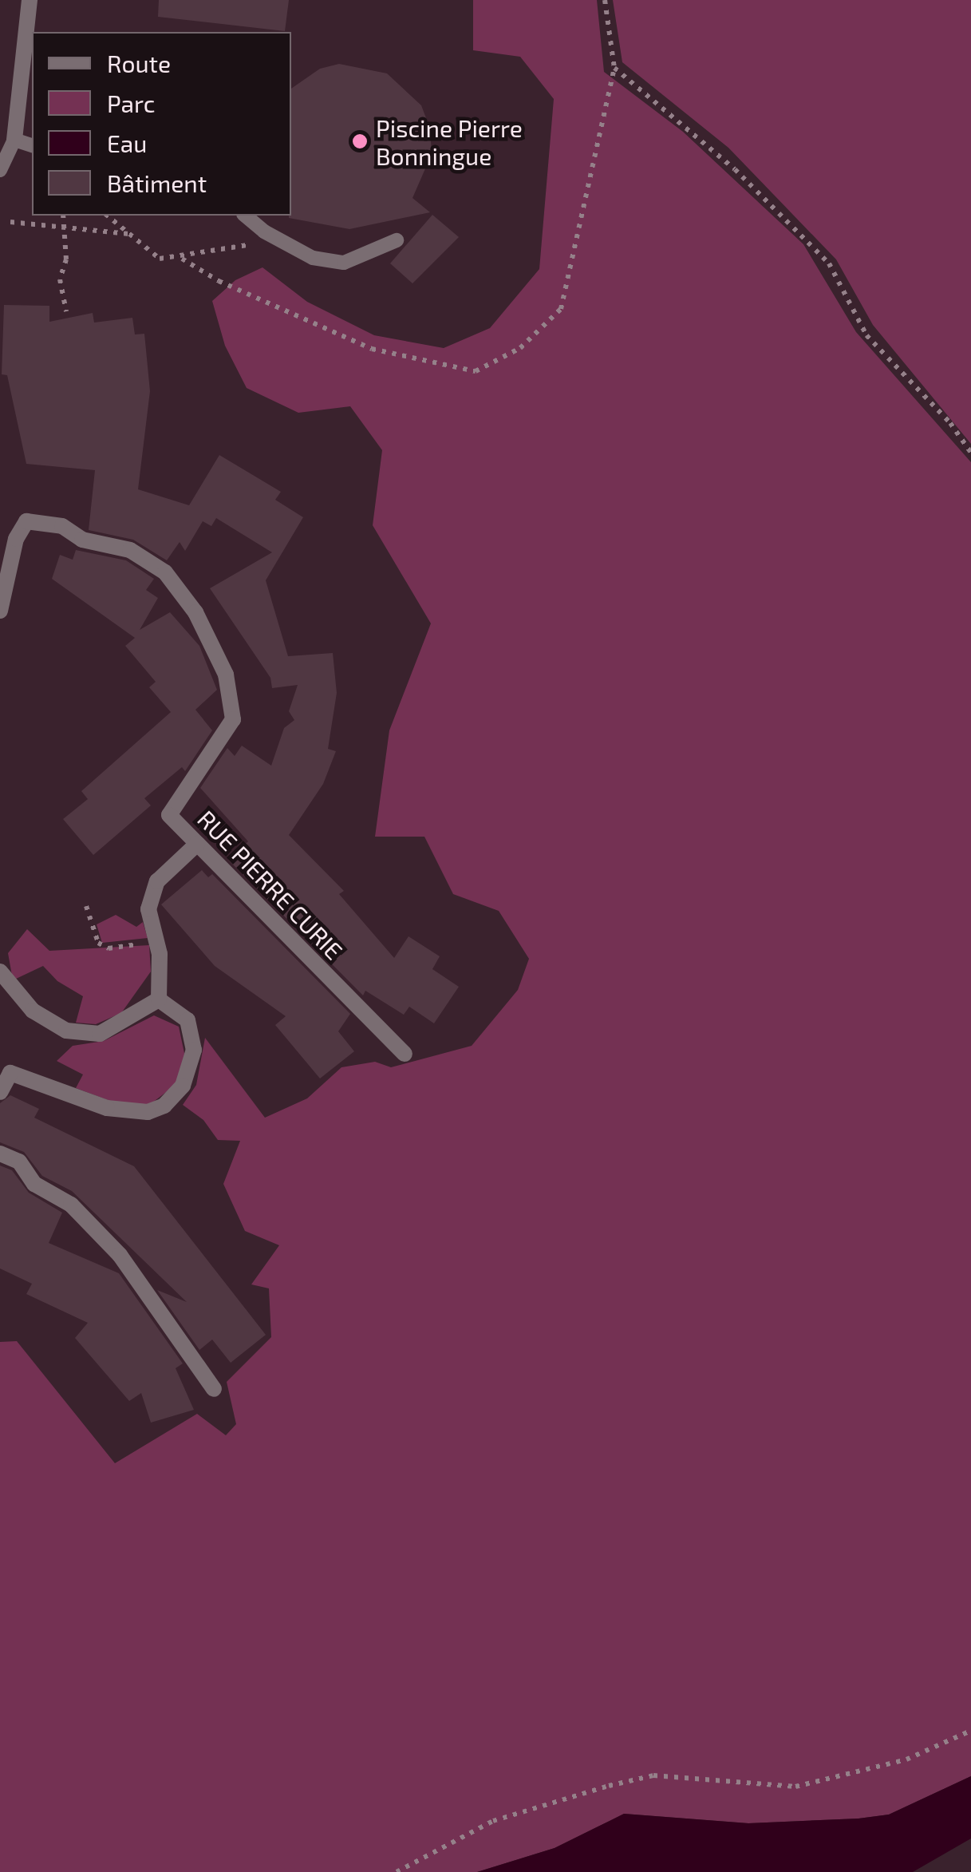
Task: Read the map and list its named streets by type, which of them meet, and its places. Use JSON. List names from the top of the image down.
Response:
{
  "streets": {
    "street": ["RUE PIERRE CURIE"]
  },
  "places": ["Piscine Pierre Bonningue"],
  "legend": [
    "Route",
    "Parc",
    "Eau",
    "Bâtiment"
  ]
}
